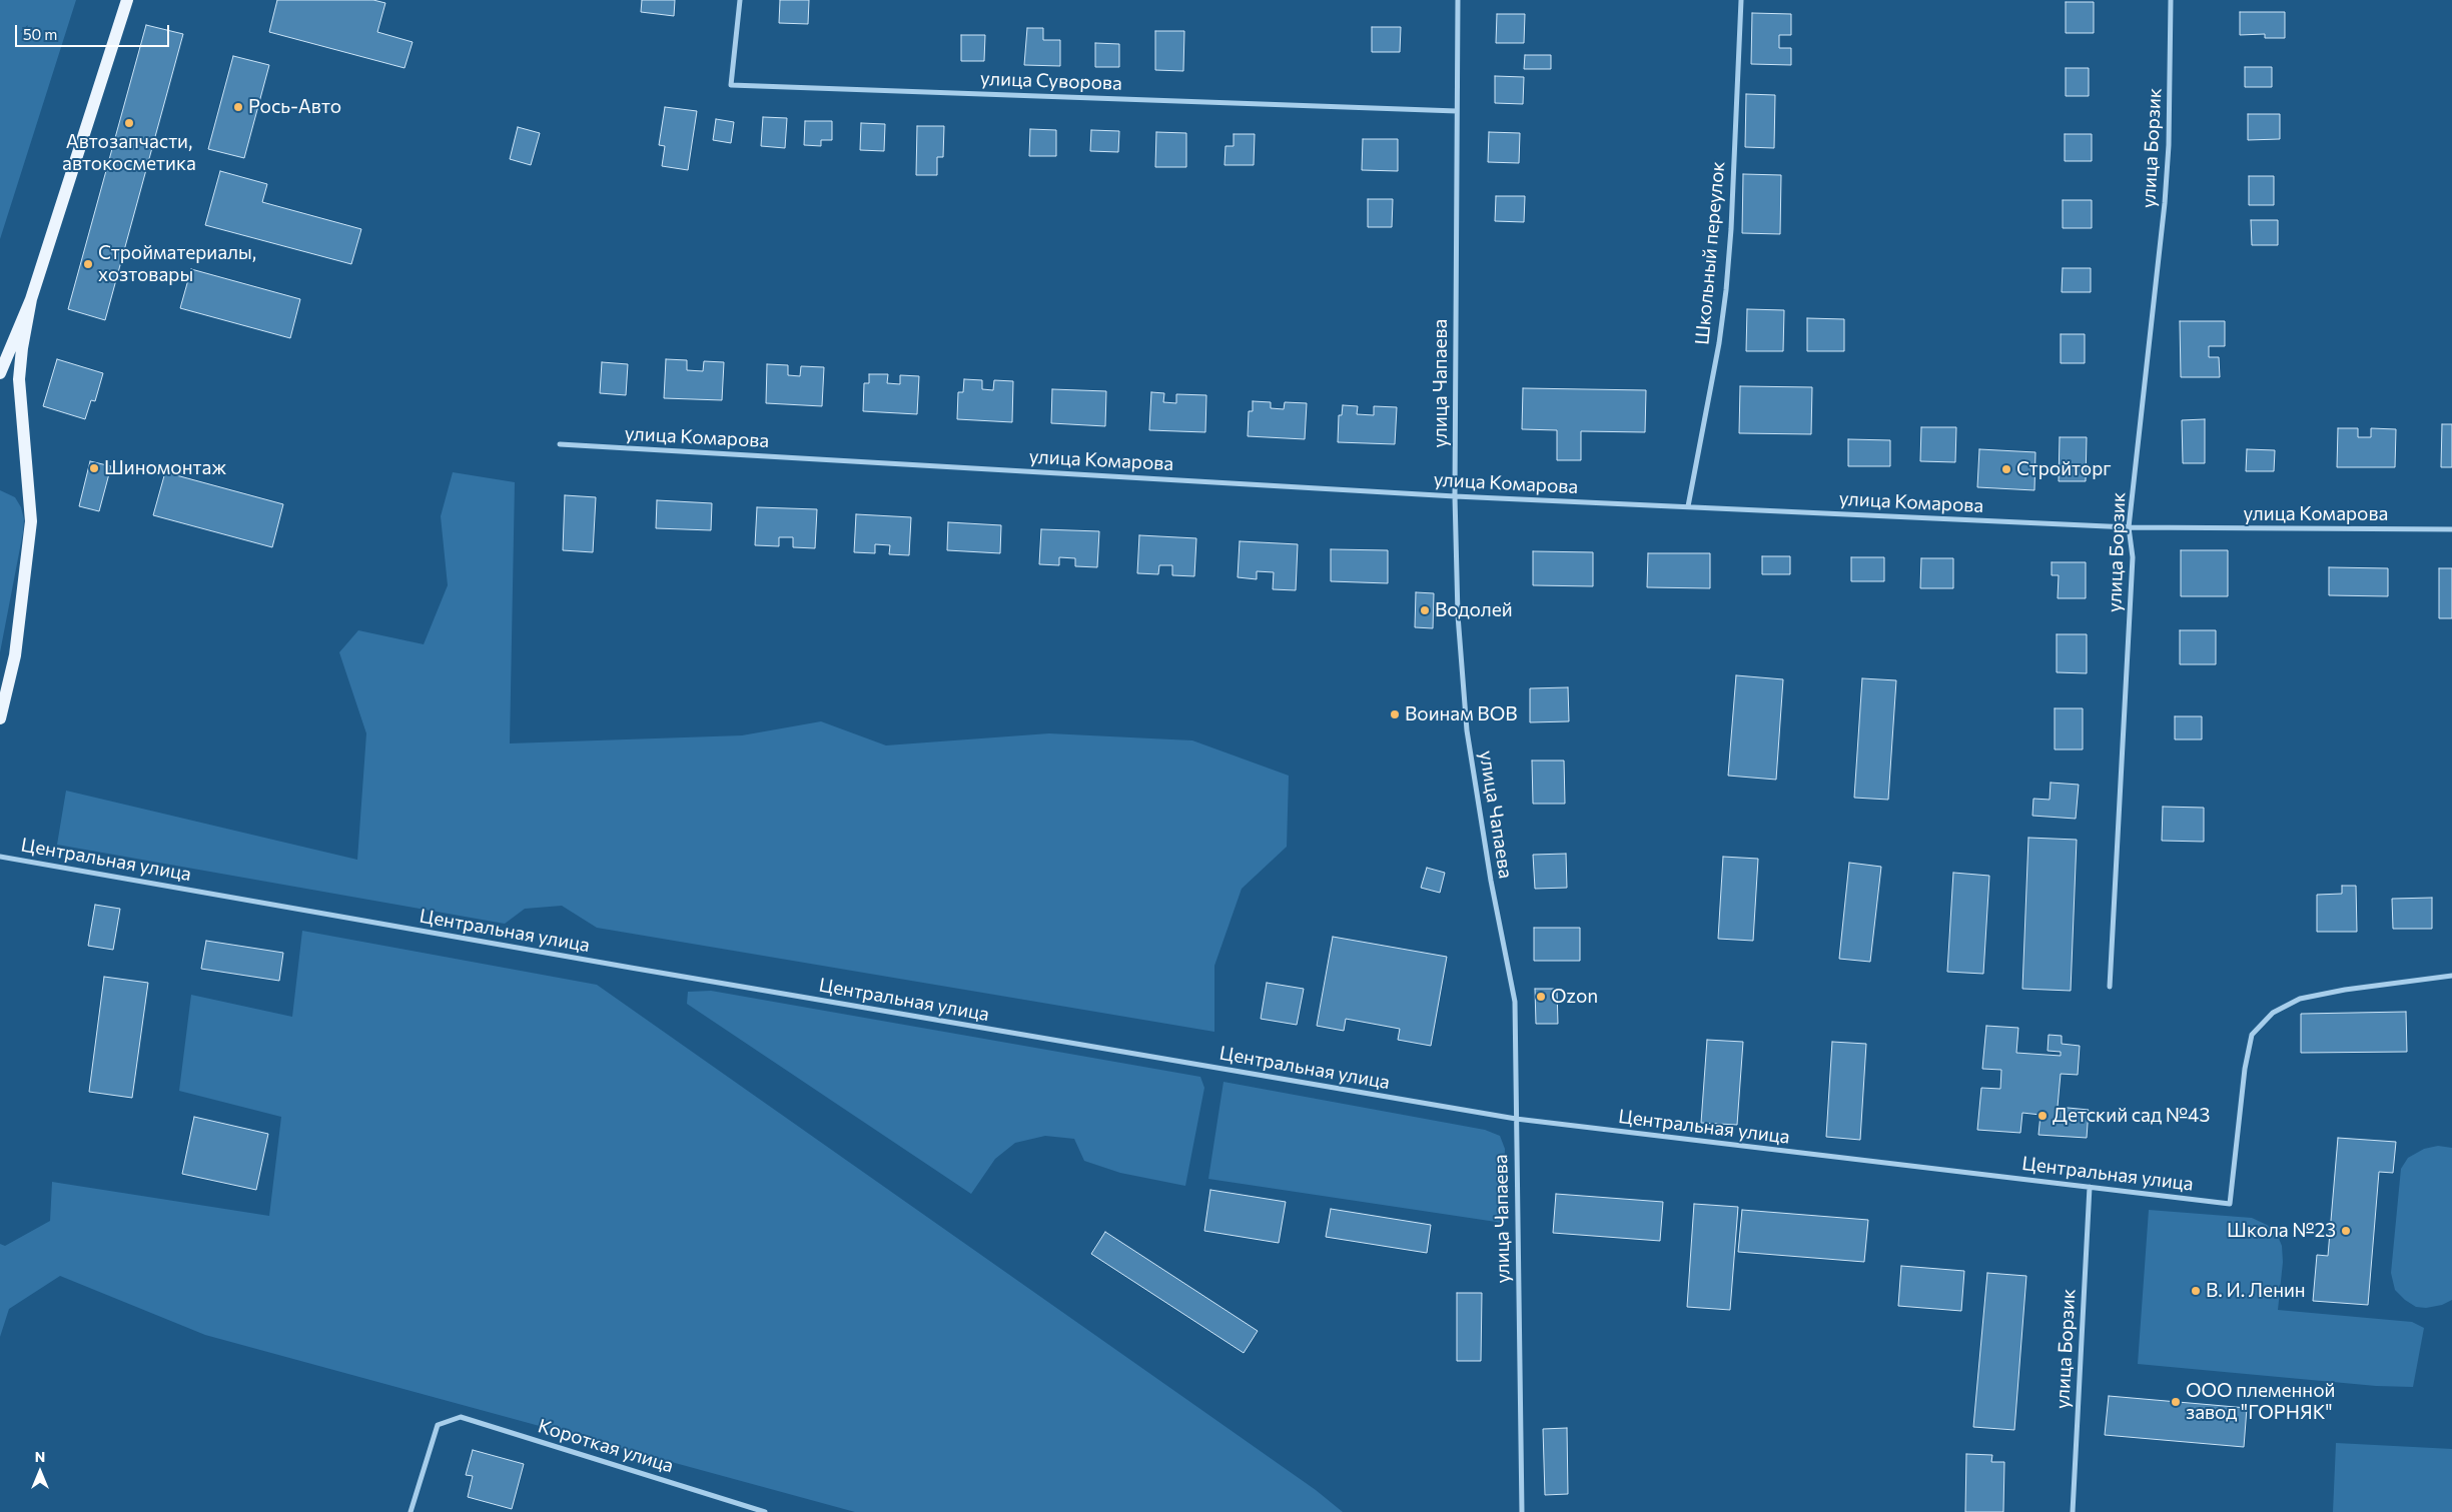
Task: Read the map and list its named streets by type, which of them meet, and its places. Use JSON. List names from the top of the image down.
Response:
{
  "streets": {
    "street": [
      "улица Суворова",
      "улица Борзик",
      "Школьный переулок",
      "улица Чапаева",
      "улица Комарова",
      "Центральная улица",
      "Короткая улица"
    ]
  },
  "crossings": [
    ["улица Суворова", "улица Чапаева"],
    ["улица Борзик", "улица Комарова"],
    ["улица Борзик", "Центральная улица"],
    ["Школьный переулок", "улица Комарова"],
    ["улица Чапаева", "улица Комарова"],
    ["улица Чапаева", "Центральная улица"]
  ],
  "places": [
    "Рось-Авто",
    "Автозапчасти, автокосметика",
    "Стройматериалы, хозтовары",
    "Шиномонтаж",
    "Стройторг",
    "Водолей",
    "Воинам ВОВ",
    "Ozon",
    "Детский сад №43",
    "Школа №23",
    "В. И. Ленин",
    "ООО племенной завод \"ГОРНЯК\""
  ],
  "scale_bar": "50 m",
  "north": "top"
}
